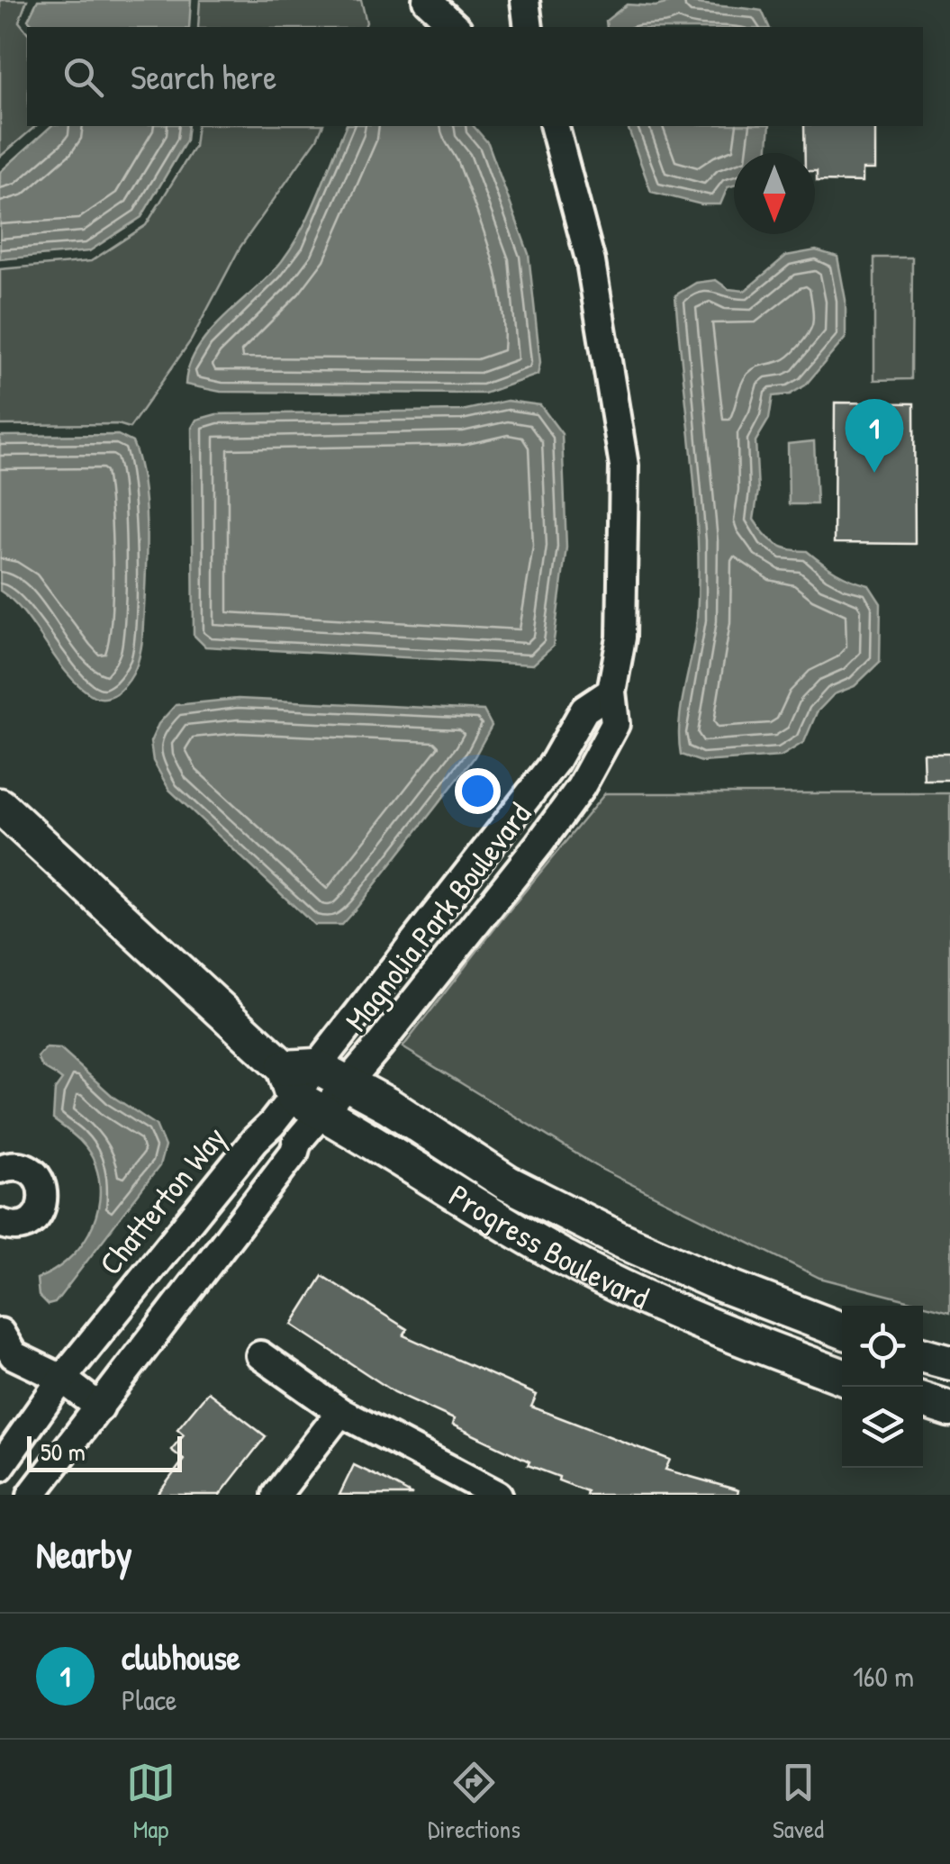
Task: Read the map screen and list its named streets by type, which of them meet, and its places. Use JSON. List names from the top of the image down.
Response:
{
  "streets": {
    "main road": ["Progress Boulevard"],
    "street": ["Magnolia Park Boulevard", "Chatterton Way"]
  },
  "crossings": [
    ["Magnolia Park Boulevard", "Chatterton Way"],
    ["Magnolia Park Boulevard", "Progress Boulevard"],
    ["Chatterton Way", "Progress Boulevard"]
  ],
  "scale_bar": "50 m",
  "north": "bottom",
  "page": {
    "search": "Search here",
    "pins": "1",
    "scale": "50 m",
    "heading": "Nearby",
    "list": [
      {
        "mark": "1",
        "name": "clubhouse",
        "note": "Place",
        "value": "160 m"
      }
    ],
    "nav": ["Map", "Directions", "Saved"]
  }
}
